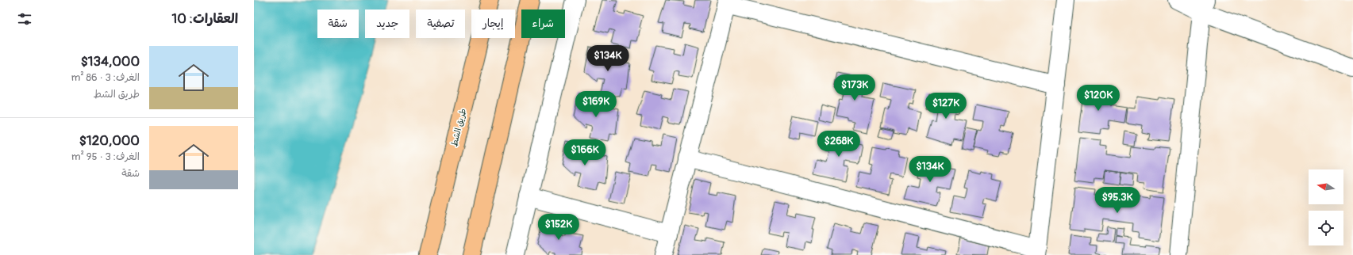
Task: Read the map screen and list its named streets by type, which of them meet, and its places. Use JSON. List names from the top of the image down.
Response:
{
  "streets": {
    "main road": ["طريق الشط"]
  },
  "north": "left",
  "page": {
    "heading": "العقارات: 10",
    "chip": [
      "شراء",
      "إيجار",
      "تصفية",
      "جديد",
      "شقة"
    ],
    "list": [
      {
        "name": "$134,000",
        "note": "الغرف: 3 · 86 m² · طريق الشط"
      },
      {
        "name": "$120,000",
        "note": "الغرف: 3 · 95 m² · شقة"
      }
    ],
    "price": [
      "$134K",
      "$173K",
      "$120K",
      "$169K",
      "$127K",
      "$268K",
      "$166K",
      "$134K",
      "$95.3K",
      "$152K"
    ]
  }
}
